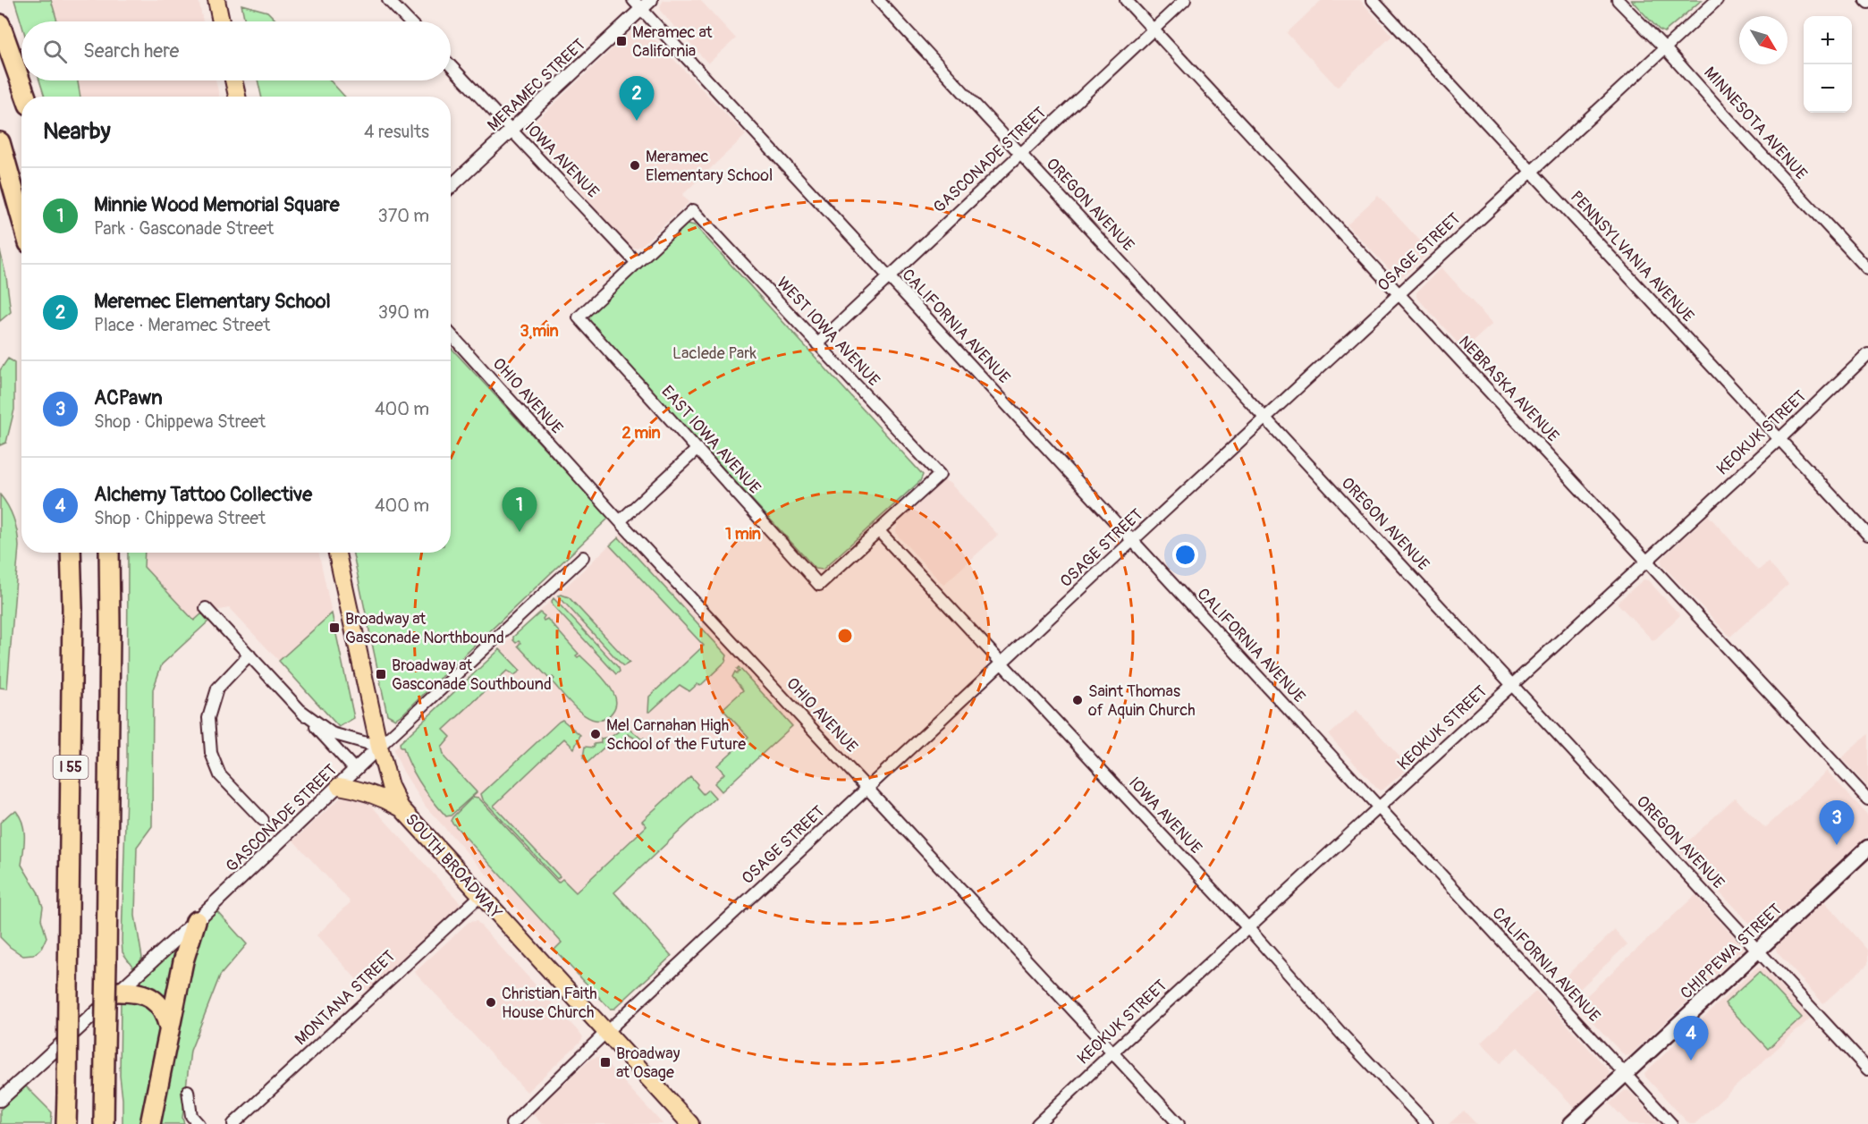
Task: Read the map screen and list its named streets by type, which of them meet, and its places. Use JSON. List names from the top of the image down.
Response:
{
  "streets": {
    "highway": ["I 55"],
    "main road": ["SOUTH BROADWAY", "CHIPPEWA STREET"],
    "street": [
      "MERAMEC STREET",
      "MINNESOTA AVENUE",
      "IOWA AVENUE",
      "GASCONADE STREET",
      "OREGON AVENUE",
      "OSAGE STREET",
      "PENNSYLVANIA AVENUE",
      "CALIFORNIA AVENUE",
      "WEST IOWA AVENUE",
      "NEBRASKA AVENUE",
      "OHIO AVENUE",
      "KEOKUK STREET",
      "EAST IOWA AVENUE",
      "MONTANA STREET"
    ]
  },
  "crossings": [
    ["MERAMEC STREET", "IOWA AVENUE"],
    ["MERAMEC STREET", "CALIFORNIA AVENUE"],
    ["MINNESOTA AVENUE", "OSAGE STREET"],
    ["IOWA AVENUE", "OSAGE STREET"],
    ["IOWA AVENUE", "WEST IOWA AVENUE"],
    ["IOWA AVENUE", "KEOKUK STREET"],
    ["IOWA AVENUE", "EAST IOWA AVENUE"],
    ["GASCONADE STREET", "OREGON AVENUE"],
    ["GASCONADE STREET", "CALIFORNIA AVENUE"],
    ["GASCONADE STREET", "WEST IOWA AVENUE"],
    ["GASCONADE STREET", "NEBRASKA AVENUE"],
    ["GASCONADE STREET", "SOUTH BROADWAY"],
    ["OREGON AVENUE", "OSAGE STREET"],
    ["OREGON AVENUE", "KEOKUK STREET"],
    ["OREGON AVENUE", "CHIPPEWA STREET"],
    ["OSAGE STREET", "PENNSYLVANIA AVENUE"],
    ["OSAGE STREET", "CALIFORNIA AVENUE"],
    ["OSAGE STREET", "NEBRASKA AVENUE"],
    ["OSAGE STREET", "OHIO AVENUE"],
    ["OSAGE STREET", "SOUTH BROADWAY"],
    ["PENNSYLVANIA AVENUE", "KEOKUK STREET"],
    ["CALIFORNIA AVENUE", "KEOKUK STREET"],
    ["CALIFORNIA AVENUE", "CHIPPEWA STREET"],
    ["WEST IOWA AVENUE", "EAST IOWA AVENUE"],
    ["NEBRASKA AVENUE", "KEOKUK STREET"],
    ["OHIO AVENUE", "KEOKUK STREET"],
    ["SOUTH BROADWAY", "MONTANA STREET"]
  ],
  "parks": ["Laclede Park"],
  "places": {
    "transit": [
      "Meramec at California",
      "Broadway at Gasconade Northbound",
      "Broadway at Gasconade Southbound",
      "Broadway at Osage"
    ],
    "other": [
      "Meramec Elementary School",
      "Saint Thomas of Aquin Church",
      "Mel Carnahan High School of the Future",
      "Christian Faith House Church"
    ]
  },
  "north": "bottom right",
  "page": {
    "map_buttons": ["+", "−"],
    "search": "Search here",
    "pins": [
      "2",
      "1",
      "3",
      "4"
    ],
    "heading": ["Nearby", "4 results"],
    "list": [
      {
        "mark": "1",
        "name": "Minnie Wood Memorial Square",
        "note": "Park · Gasconade Street",
        "value": "370 m"
      },
      {
        "mark": "2",
        "name": "Meremec Elementary School",
        "note": "Place · Meramec Street",
        "value": "390 m"
      },
      {
        "mark": "3",
        "name": "ACPawn",
        "note": "Shop · Chippewa Street",
        "value": "400 m"
      },
      {
        "mark": "4",
        "name": "Alchemy Tattoo Collective",
        "note": "Shop · Chippewa Street",
        "value": "400 m"
      }
    ]
  },
  "rings": ["3 min", "2 min", "1 min"]
}
